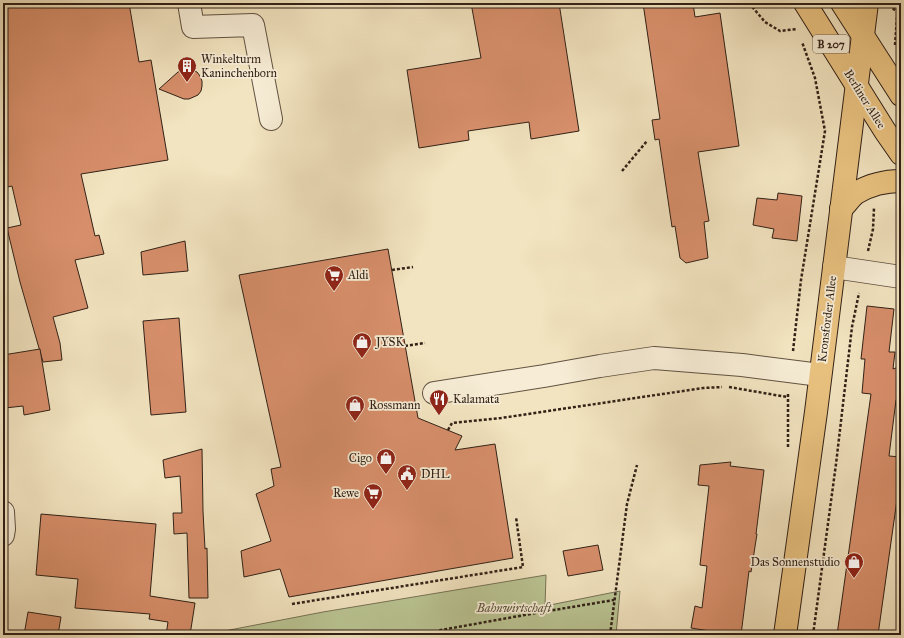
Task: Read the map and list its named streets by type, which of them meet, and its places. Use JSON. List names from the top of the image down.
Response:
{
  "streets": {
    "main road": ["B 207", "Berliner Allee", "Kronsforder Allee"]
  },
  "crossings": [
    ["B 207", "Kronsforder Allee"],
    ["Berliner Allee", "Kronsforder Allee"]
  ],
  "parks": ["Bahnwirtschaft"],
  "places": {
    "building": ["Winkelturm Kaninchenborn"],
    "supermarket": ["Aldi", "Rewe"],
    "shop": [
      "JYSK",
      "Rossmann",
      "Cigo",
      "Das Sonnenstudio"
    ],
    "restaurant": ["Kalamata"],
    "public building": ["DHL"]
  }
}
